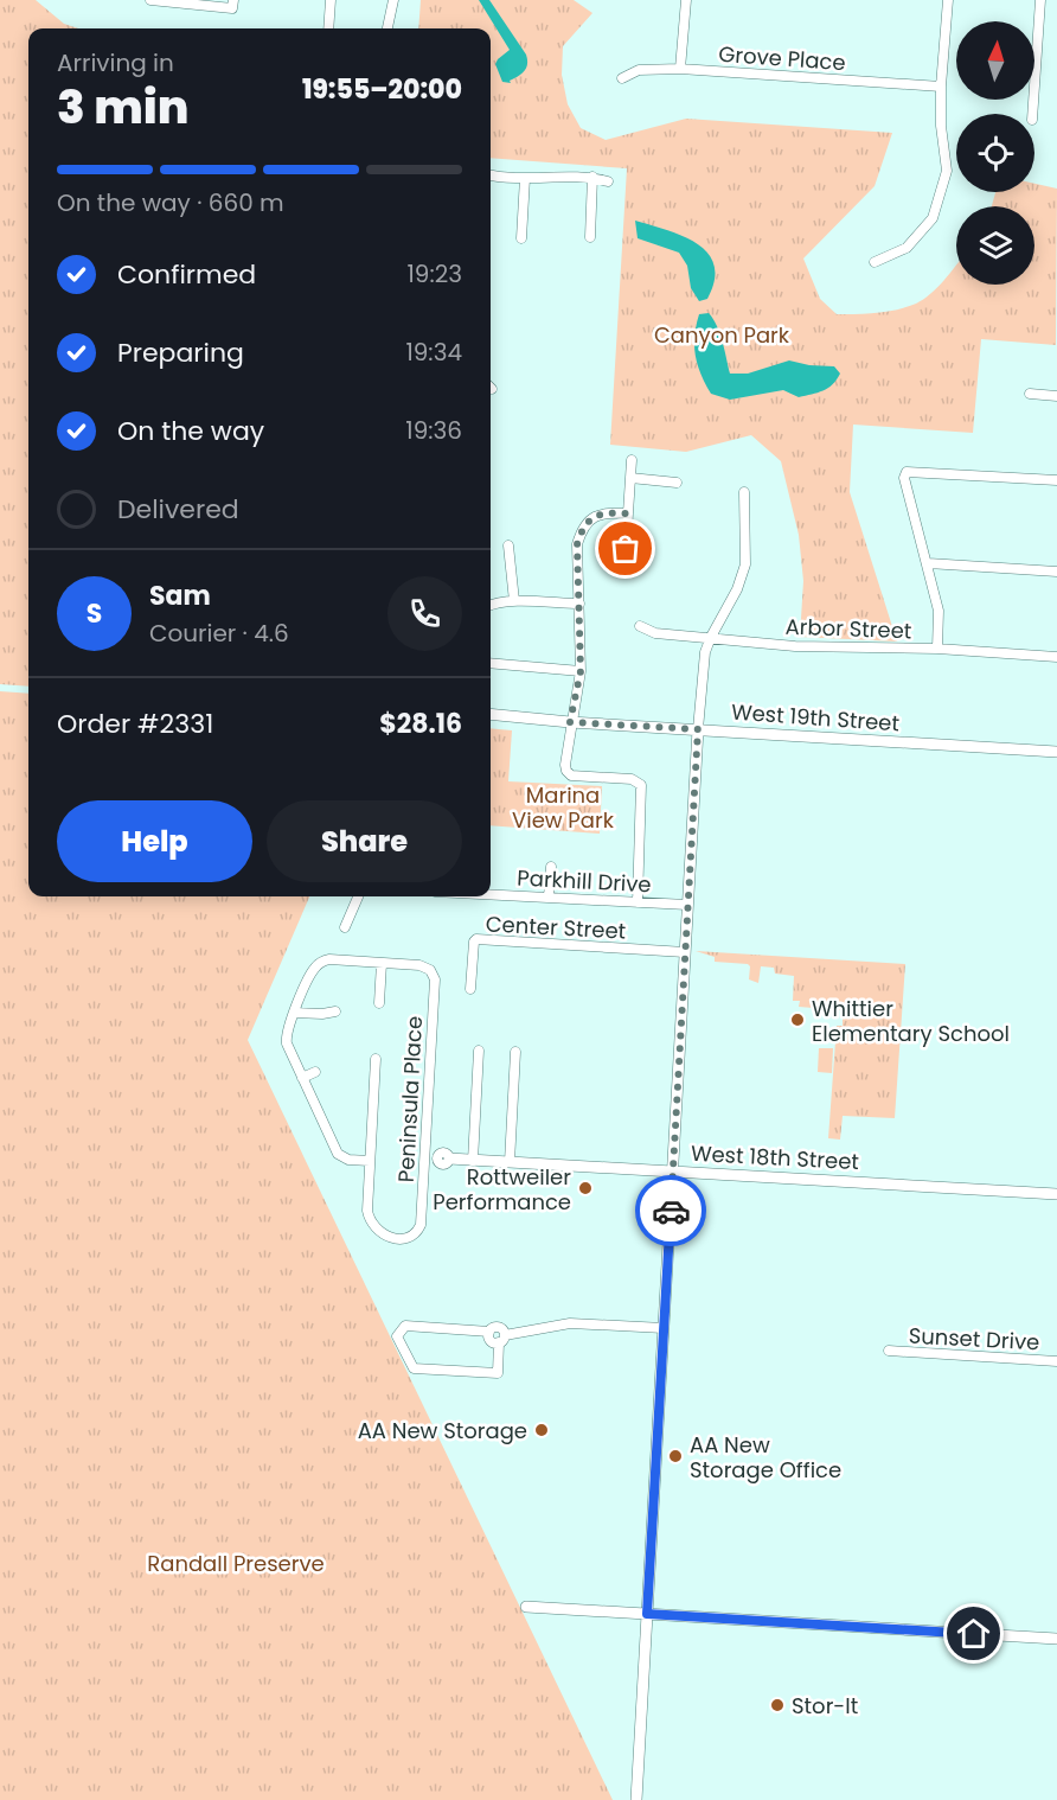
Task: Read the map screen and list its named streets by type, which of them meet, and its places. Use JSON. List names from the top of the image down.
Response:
{
  "streets": {
    "street": [
      "Grove Place",
      "Arbor Street",
      "West 19th Street",
      "Parkhill Drive",
      "Center Street",
      "Peninsula Place",
      "West 18th Street",
      "Sunset Drive"
    ]
  },
  "crossings": [
    ["Peninsula Place", "West 18th Street"]
  ],
  "parks": ["Canyon Park", "Marina View Park", "Randall Preserve"],
  "places": [
    "Whittier Elementary School",
    "Rottweiler Performance",
    "AA New Storage",
    "AA New Storage Office",
    "Stor-It"
  ],
  "north": "top",
  "page": {
    "heading": ["3 min", "Arriving in", "19:55–20:00"],
    "panel": [
      "Sam",
      "Courier · 4.6",
      "Order #2331",
      "$28.16"
    ],
    "bar": "On the way · 660 m",
    "list": [
      ["Confirmed", "19:23"],
      ["Preparing", "19:34"],
      ["On the way", "19:36"],
      "Delivered"
    ],
    "round": "S",
    "buttons": ["Help", "Share"]
  }
}
